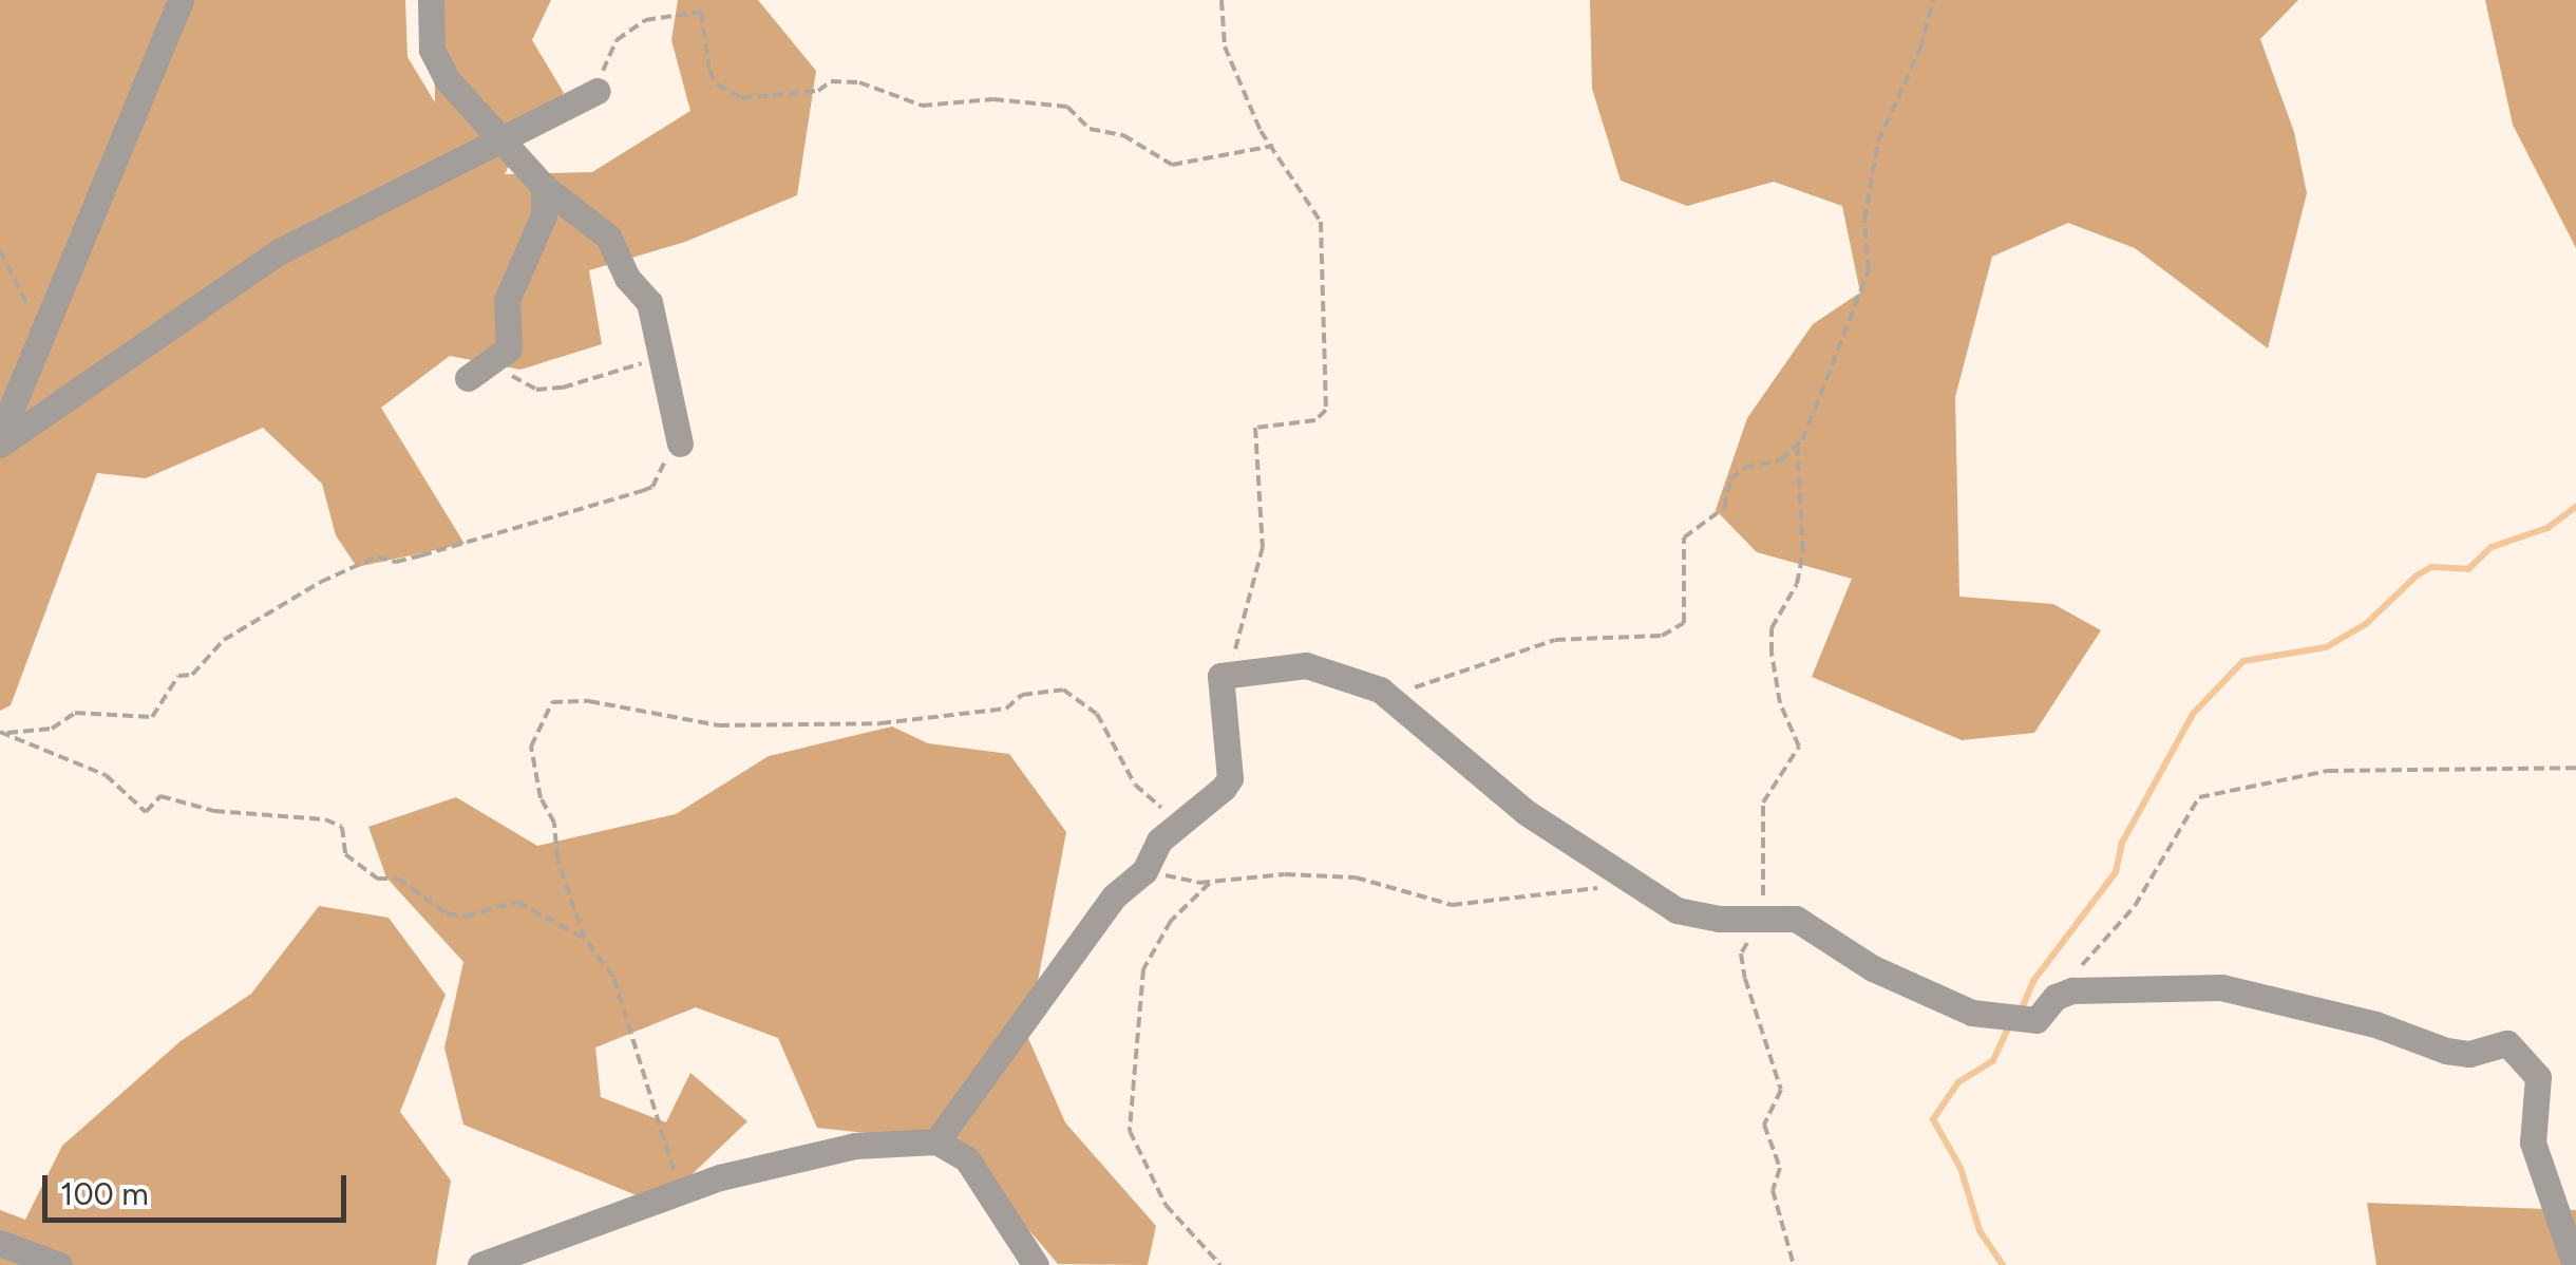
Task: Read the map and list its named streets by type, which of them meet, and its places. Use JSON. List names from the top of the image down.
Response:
{
  "scale_bar": "100 m"
}
